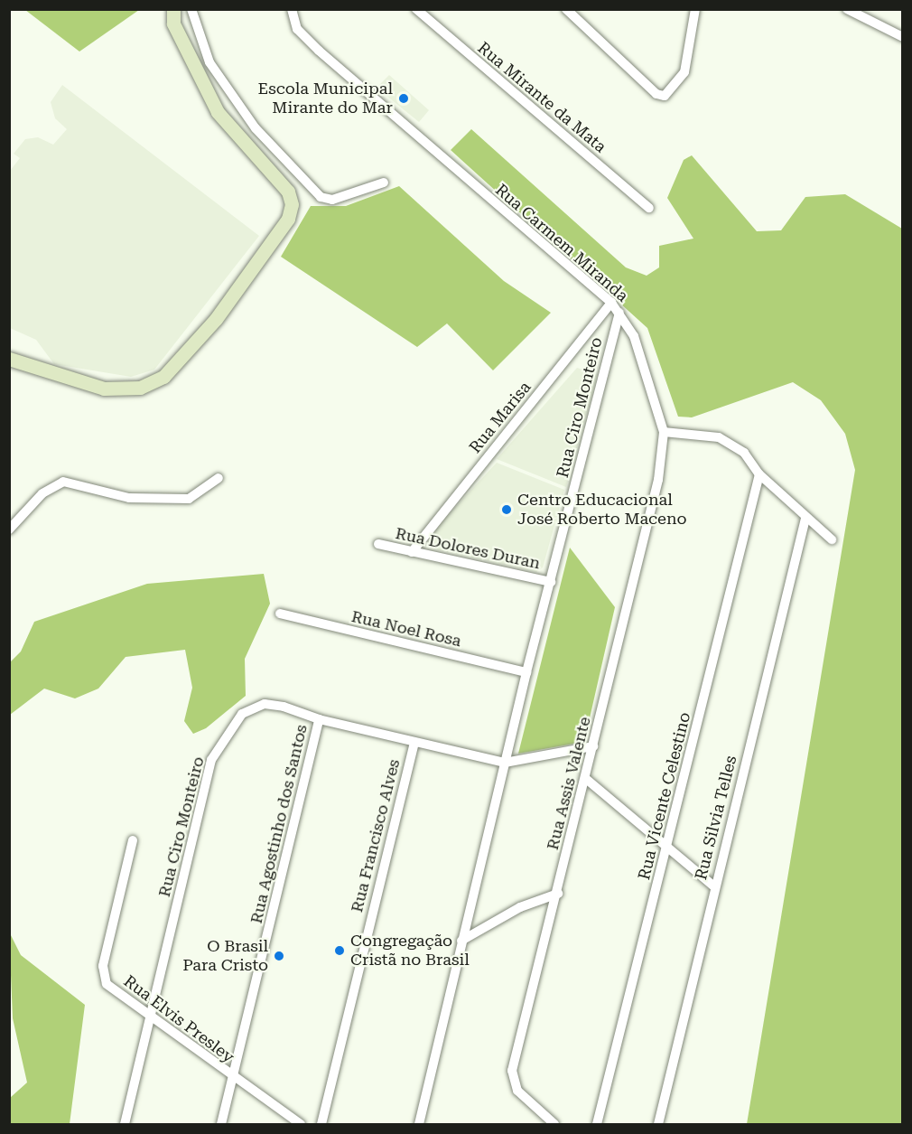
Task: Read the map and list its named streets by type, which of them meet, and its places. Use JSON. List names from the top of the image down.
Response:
{
  "streets": {
    "street": [
      "Rua Mirante da Mata",
      "Rua Carmem Miranda",
      "Rua Ciro Monteiro",
      "Rua Marisa",
      "Rua Dolores Duran",
      "Rua Noel Rosa",
      "Rua Assis Valente",
      "Rua Vicente Celestino",
      "Rua Silvia Telles",
      "Rua Agostinho dos Santos",
      "Rua Francisco Alves",
      "Rua Elvis Presley"
    ]
  },
  "crossings": [
    ["Rua Carmem Miranda", "Rua Ciro Monteiro"],
    ["Rua Carmem Miranda", "Rua Marisa"],
    ["Rua Carmem Miranda", "Rua Assis Valente"],
    ["Rua Ciro Monteiro", "Rua Dolores Duran"],
    ["Rua Ciro Monteiro", "Rua Noel Rosa"],
    ["Rua Ciro Monteiro", "Rua Agostinho dos Santos"],
    ["Rua Ciro Monteiro", "Rua Francisco Alves"],
    ["Rua Ciro Monteiro", "Rua Elvis Presley"],
    ["Rua Marisa", "Rua Dolores Duran"],
    ["Rua Agostinho dos Santos", "Rua Elvis Presley"]
  ],
  "places": [
    "Escola Municipal Mirante do Mar",
    "Centro Educacional José Roberto Maceno",
    "Congregação Cristã no Brasil",
    "O Brasil Para Cristo"
  ]
}
